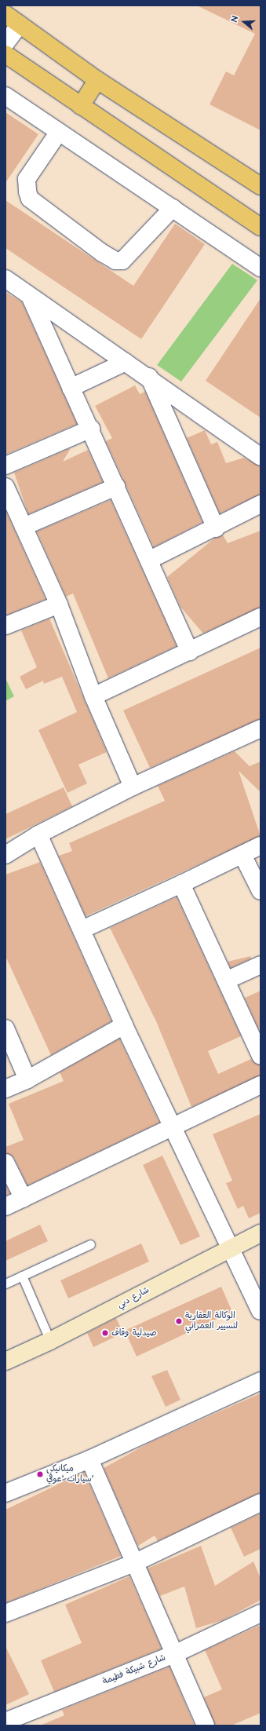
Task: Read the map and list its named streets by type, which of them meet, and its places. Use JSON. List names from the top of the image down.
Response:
{
  "streets": {
    "main road": ["شارع دبي"],
    "street": ["شارع شبيكة فطيمة"]
  },
  "places": ["الوكالة العقارية لتسيير العمراني", "صيدلية وقاف", "ميكانيكي سيارات \"عوفي\""],
  "north": "left"
}
